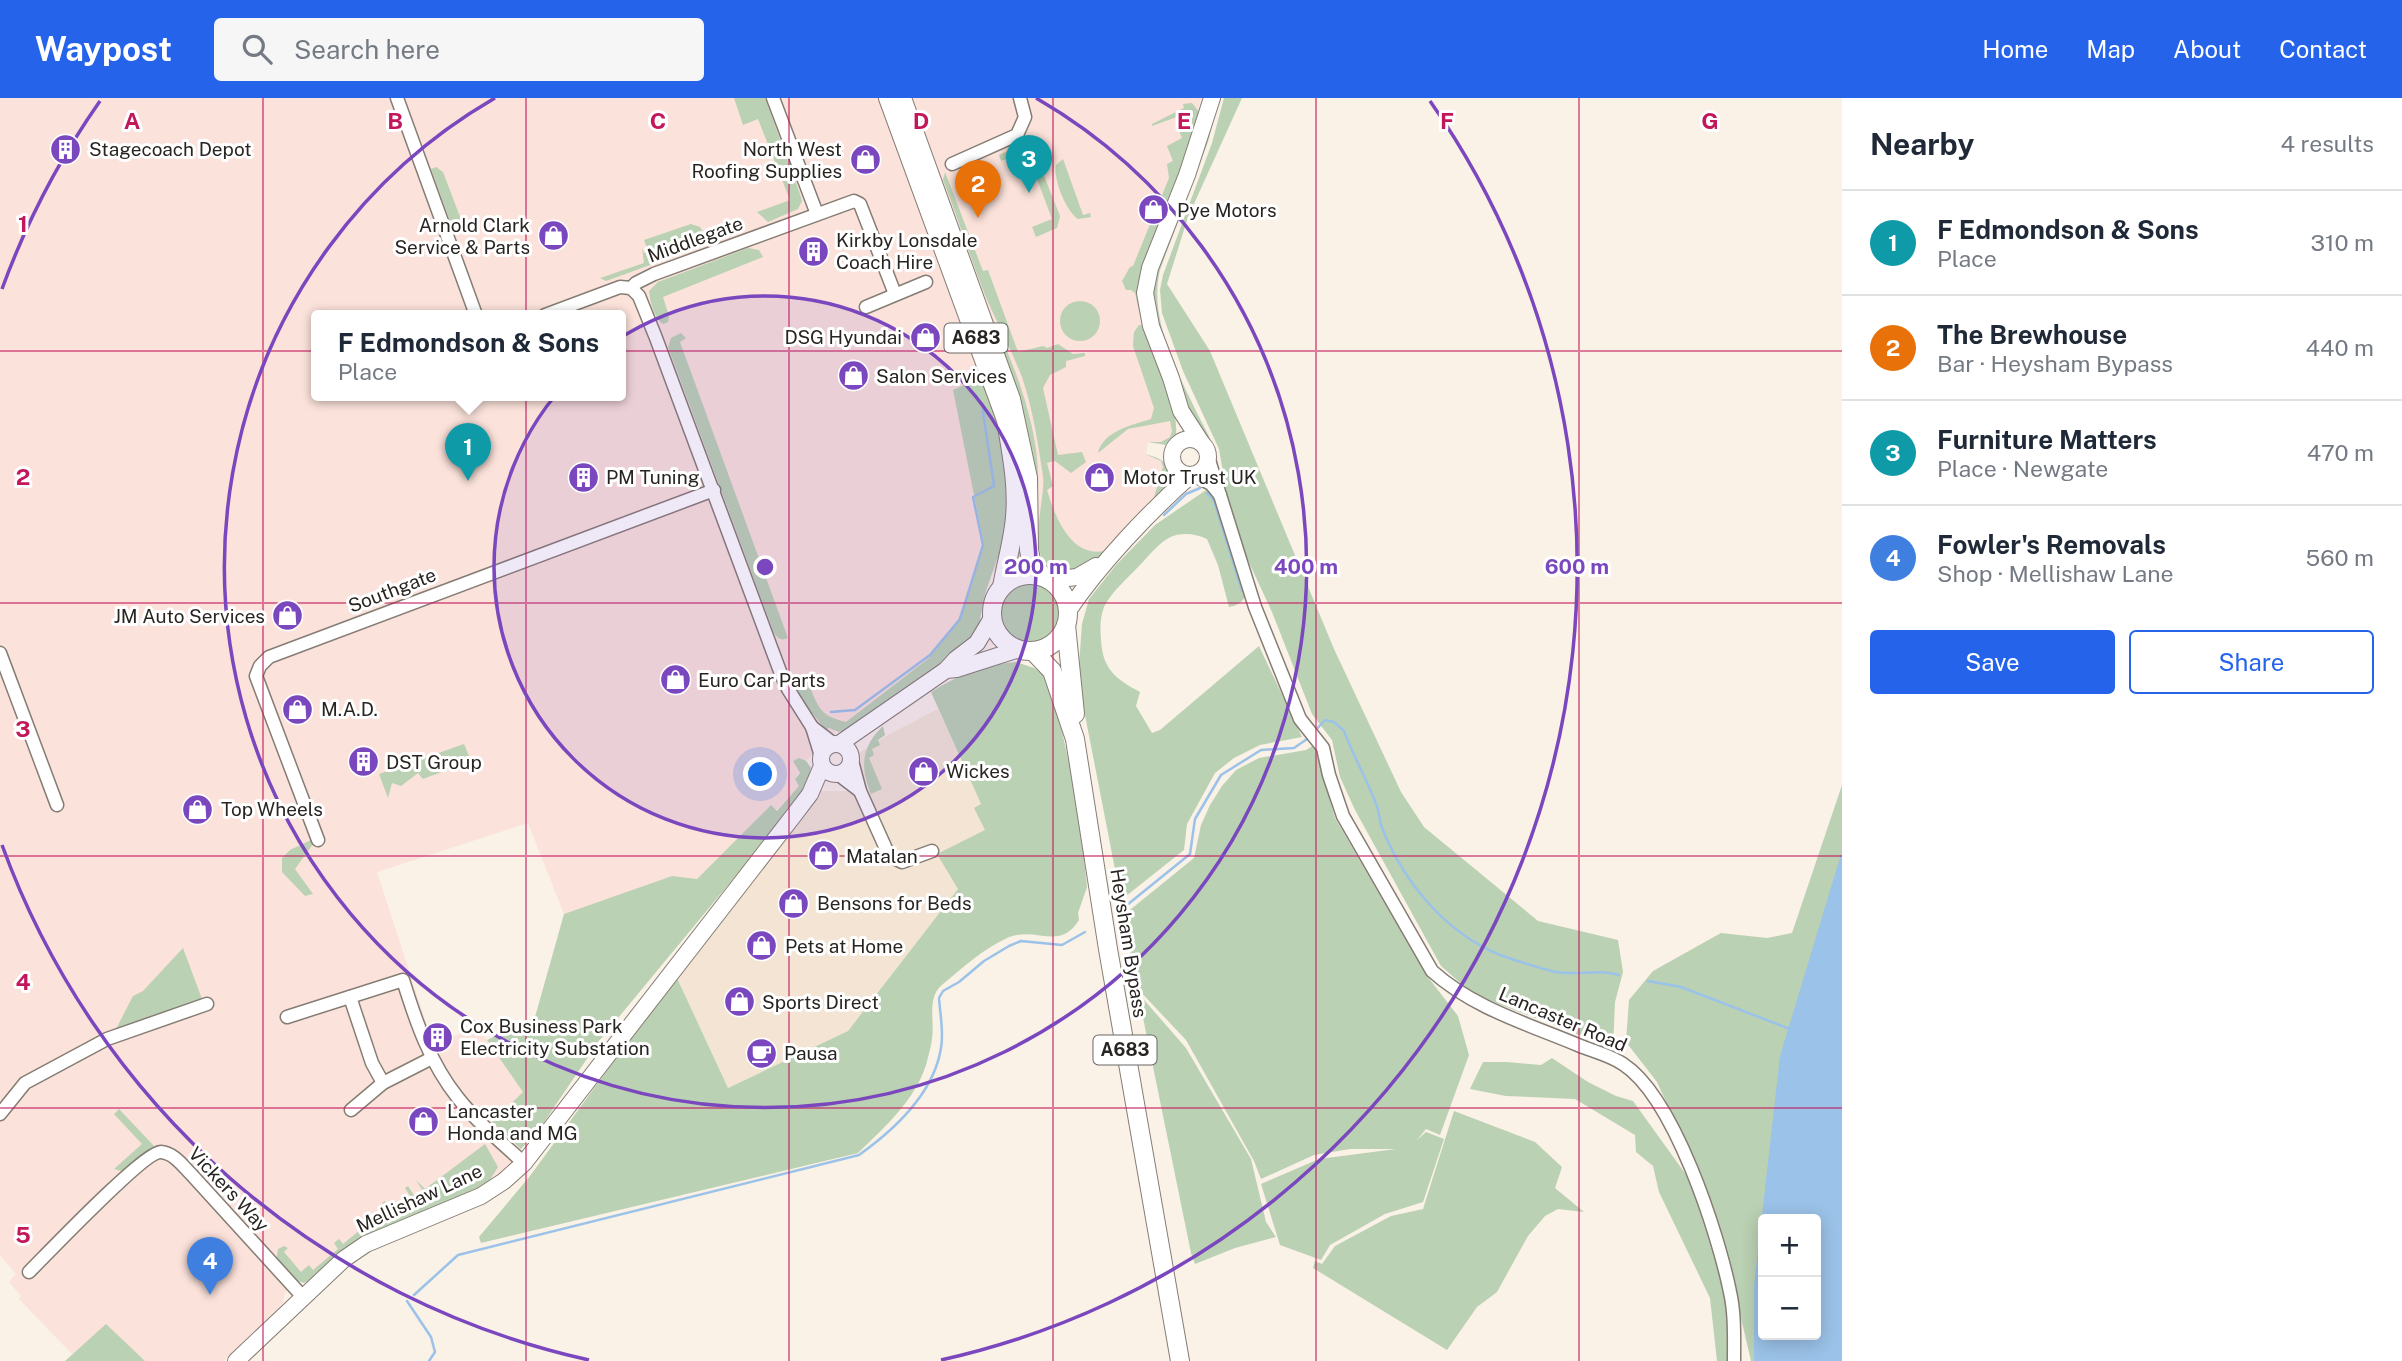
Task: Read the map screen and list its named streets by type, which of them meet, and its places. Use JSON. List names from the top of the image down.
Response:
{
  "streets": {
    "highway": ["A683", "Heysham Bypass"],
    "main road": ["Mellishaw Lane"],
    "street": [
      "Middlegate",
      "Southgate",
      "Lancaster Road",
      "Vickers Way"
    ]
  },
  "crossings": [
    ["A683", "Heysham Bypass"],
    ["Vickers Way", "Mellishaw Lane"]
  ],
  "places": {
    "building": [
      "Stagecoach Depot",
      "Kirkby Lonsdale Coach Hire",
      "PM Tuning",
      "DST Group",
      "Cox Business Park Electricity Substation"
    ],
    "shop": [
      "North West Roofing Supplies",
      "Pye Motors",
      "Arnold Clark Service & Parts",
      "DSG Hyundai",
      "Salon Services",
      "Motor Trust UK",
      "JM Auto Services",
      "Euro Car Parts",
      "M.A.D.",
      "Wickes",
      "Top Wheels",
      "Matalan",
      "Bensons for Beds",
      "Pets at Home",
      "Sports Direct",
      "Lancaster Honda and MG"
    ],
    "cafe": ["Pausa"]
  },
  "page": {
    "header": "Waypost",
    "search": "Search here",
    "nav": [
      "Home",
      "Map",
      "About",
      "Contact"
    ],
    "heading": ["Nearby", "4 results"],
    "pins": [
      "3",
      "2",
      "1",
      "4"
    ],
    "list": [
      {
        "mark": "1",
        "name": "F Edmondson & Sons",
        "note": "Place",
        "value": "310 m"
      },
      {
        "mark": "2",
        "name": "The Brewhouse",
        "note": "Bar · Heysham Bypass",
        "value": "440 m"
      },
      {
        "mark": "3",
        "name": "Furniture Matters",
        "note": "Place · Newgate",
        "value": "470 m"
      },
      {
        "mark": "4",
        "name": "Fowler's Removals",
        "note": "Shop · Mellishaw Lane",
        "value": "560 m"
      }
    ],
    "popup": ["F Edmondson & Sons", "Place"],
    "buttons": ["Save", "Share"],
    "map_buttons": ["+", "−"]
  },
  "grid": {
    "columns": [
      "A",
      "B",
      "C",
      "D",
      "E",
      "F",
      "G"
    ],
    "rows": [
      "1",
      "2",
      "3",
      "4",
      "5"
    ]
  },
  "rings": ["200 m", "400 m", "600 m"]
}
